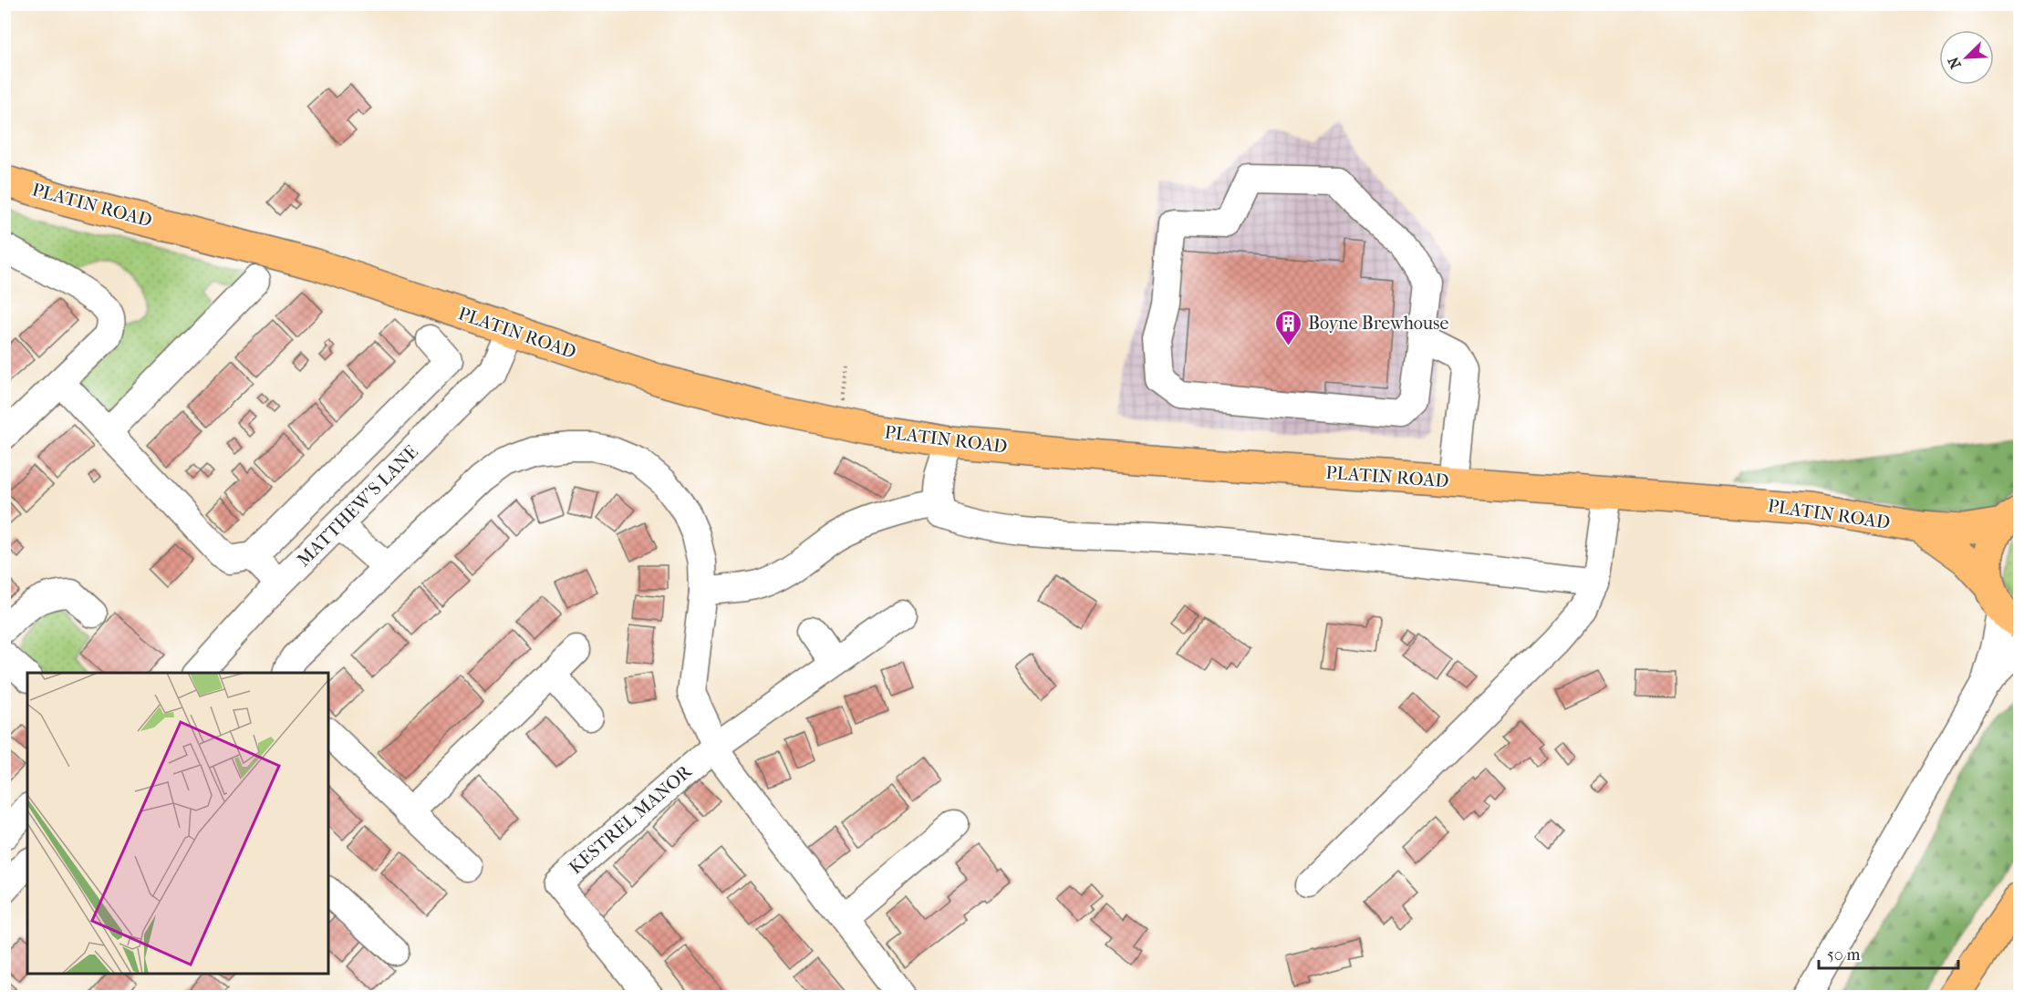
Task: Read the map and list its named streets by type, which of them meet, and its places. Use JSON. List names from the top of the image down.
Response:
{
  "streets": {
    "main road": ["PLATIN ROAD"],
    "street": ["MATTHEW'S LANE", "KESTREL MANOR"]
  },
  "crossings": [
    ["PLATIN ROAD", "MATTHEW'S LANE"]
  ],
  "places": {
    "building": ["Boyne Brewhouse"]
  },
  "scale_bar": "50 m",
  "north": "bottom left"
}
